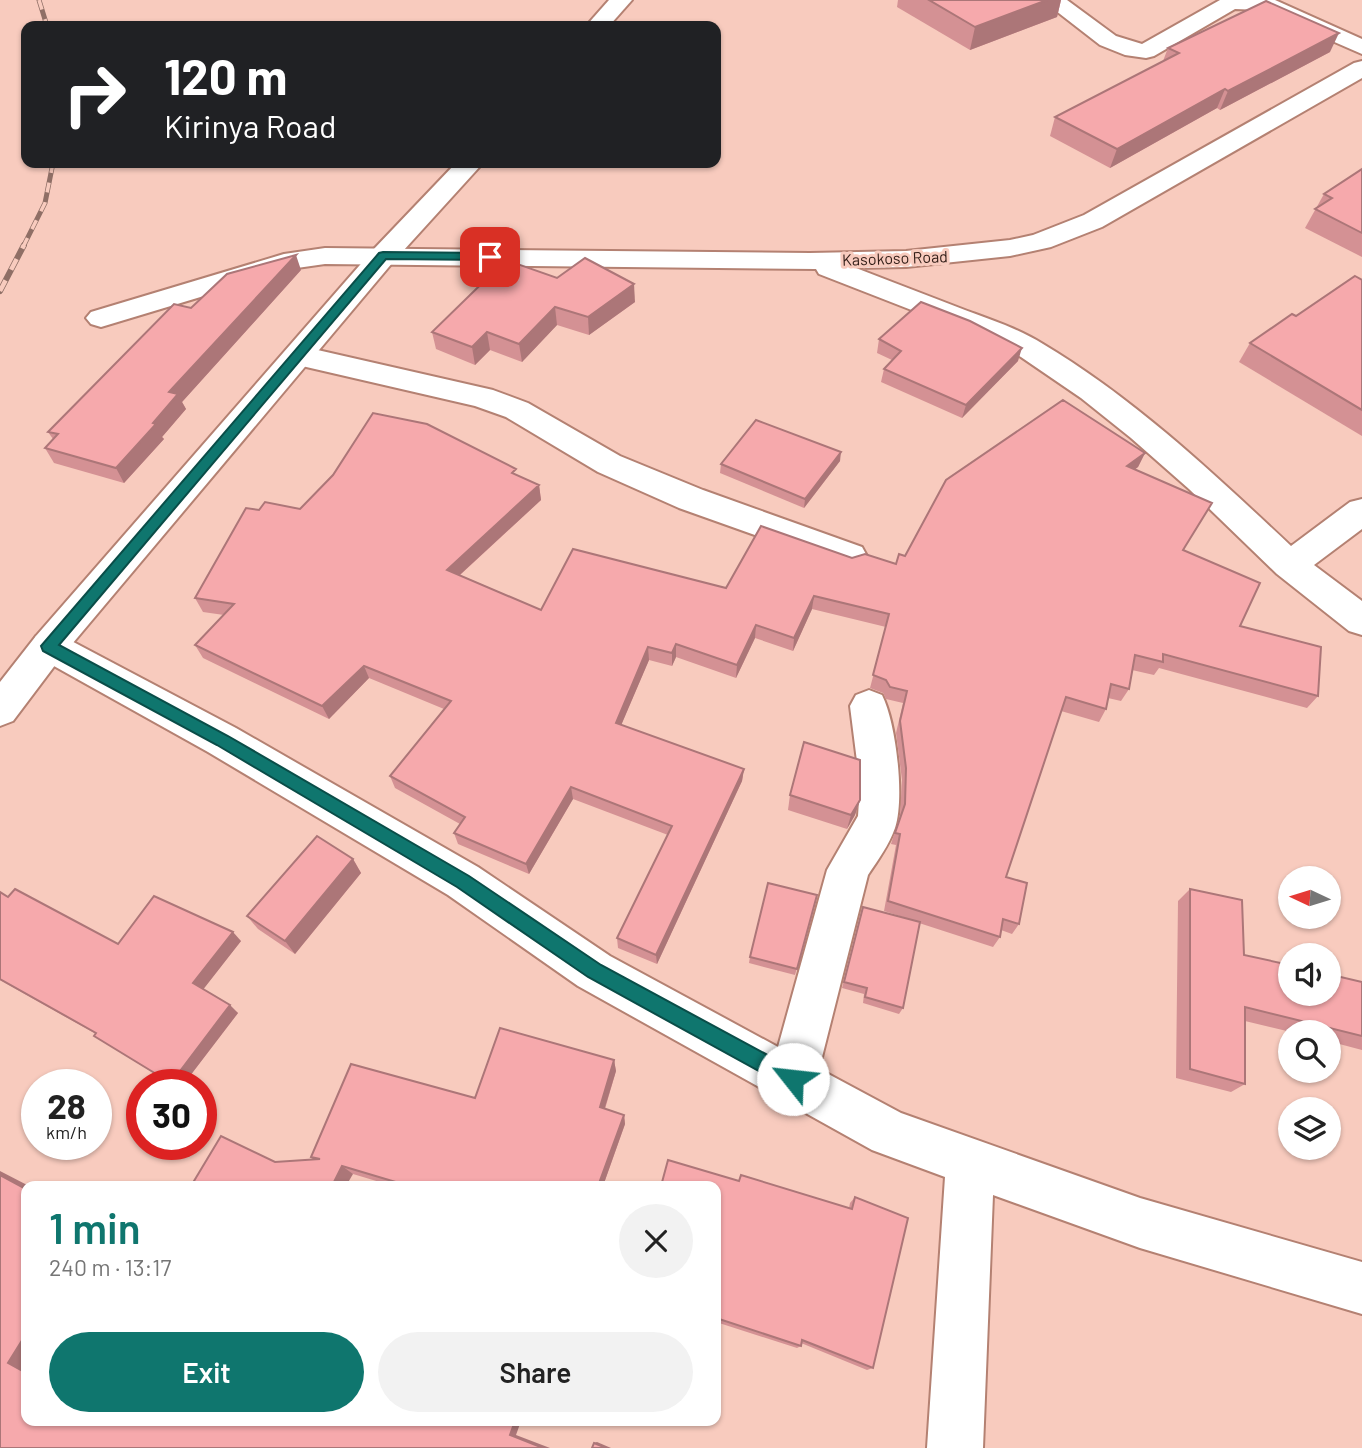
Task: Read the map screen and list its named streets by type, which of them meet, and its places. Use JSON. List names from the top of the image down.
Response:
{
  "streets": {
    "street": ["Kasokoso Road"]
  },
  "north": "left",
  "page": {
    "turn": ["120 m", "Kirinya Road"],
    "speed": "28 km/h",
    "limit": "30",
    "heading": ["1 min", "240 m · 13:17"],
    "buttons": ["Exit", "Share"]
  }
}
